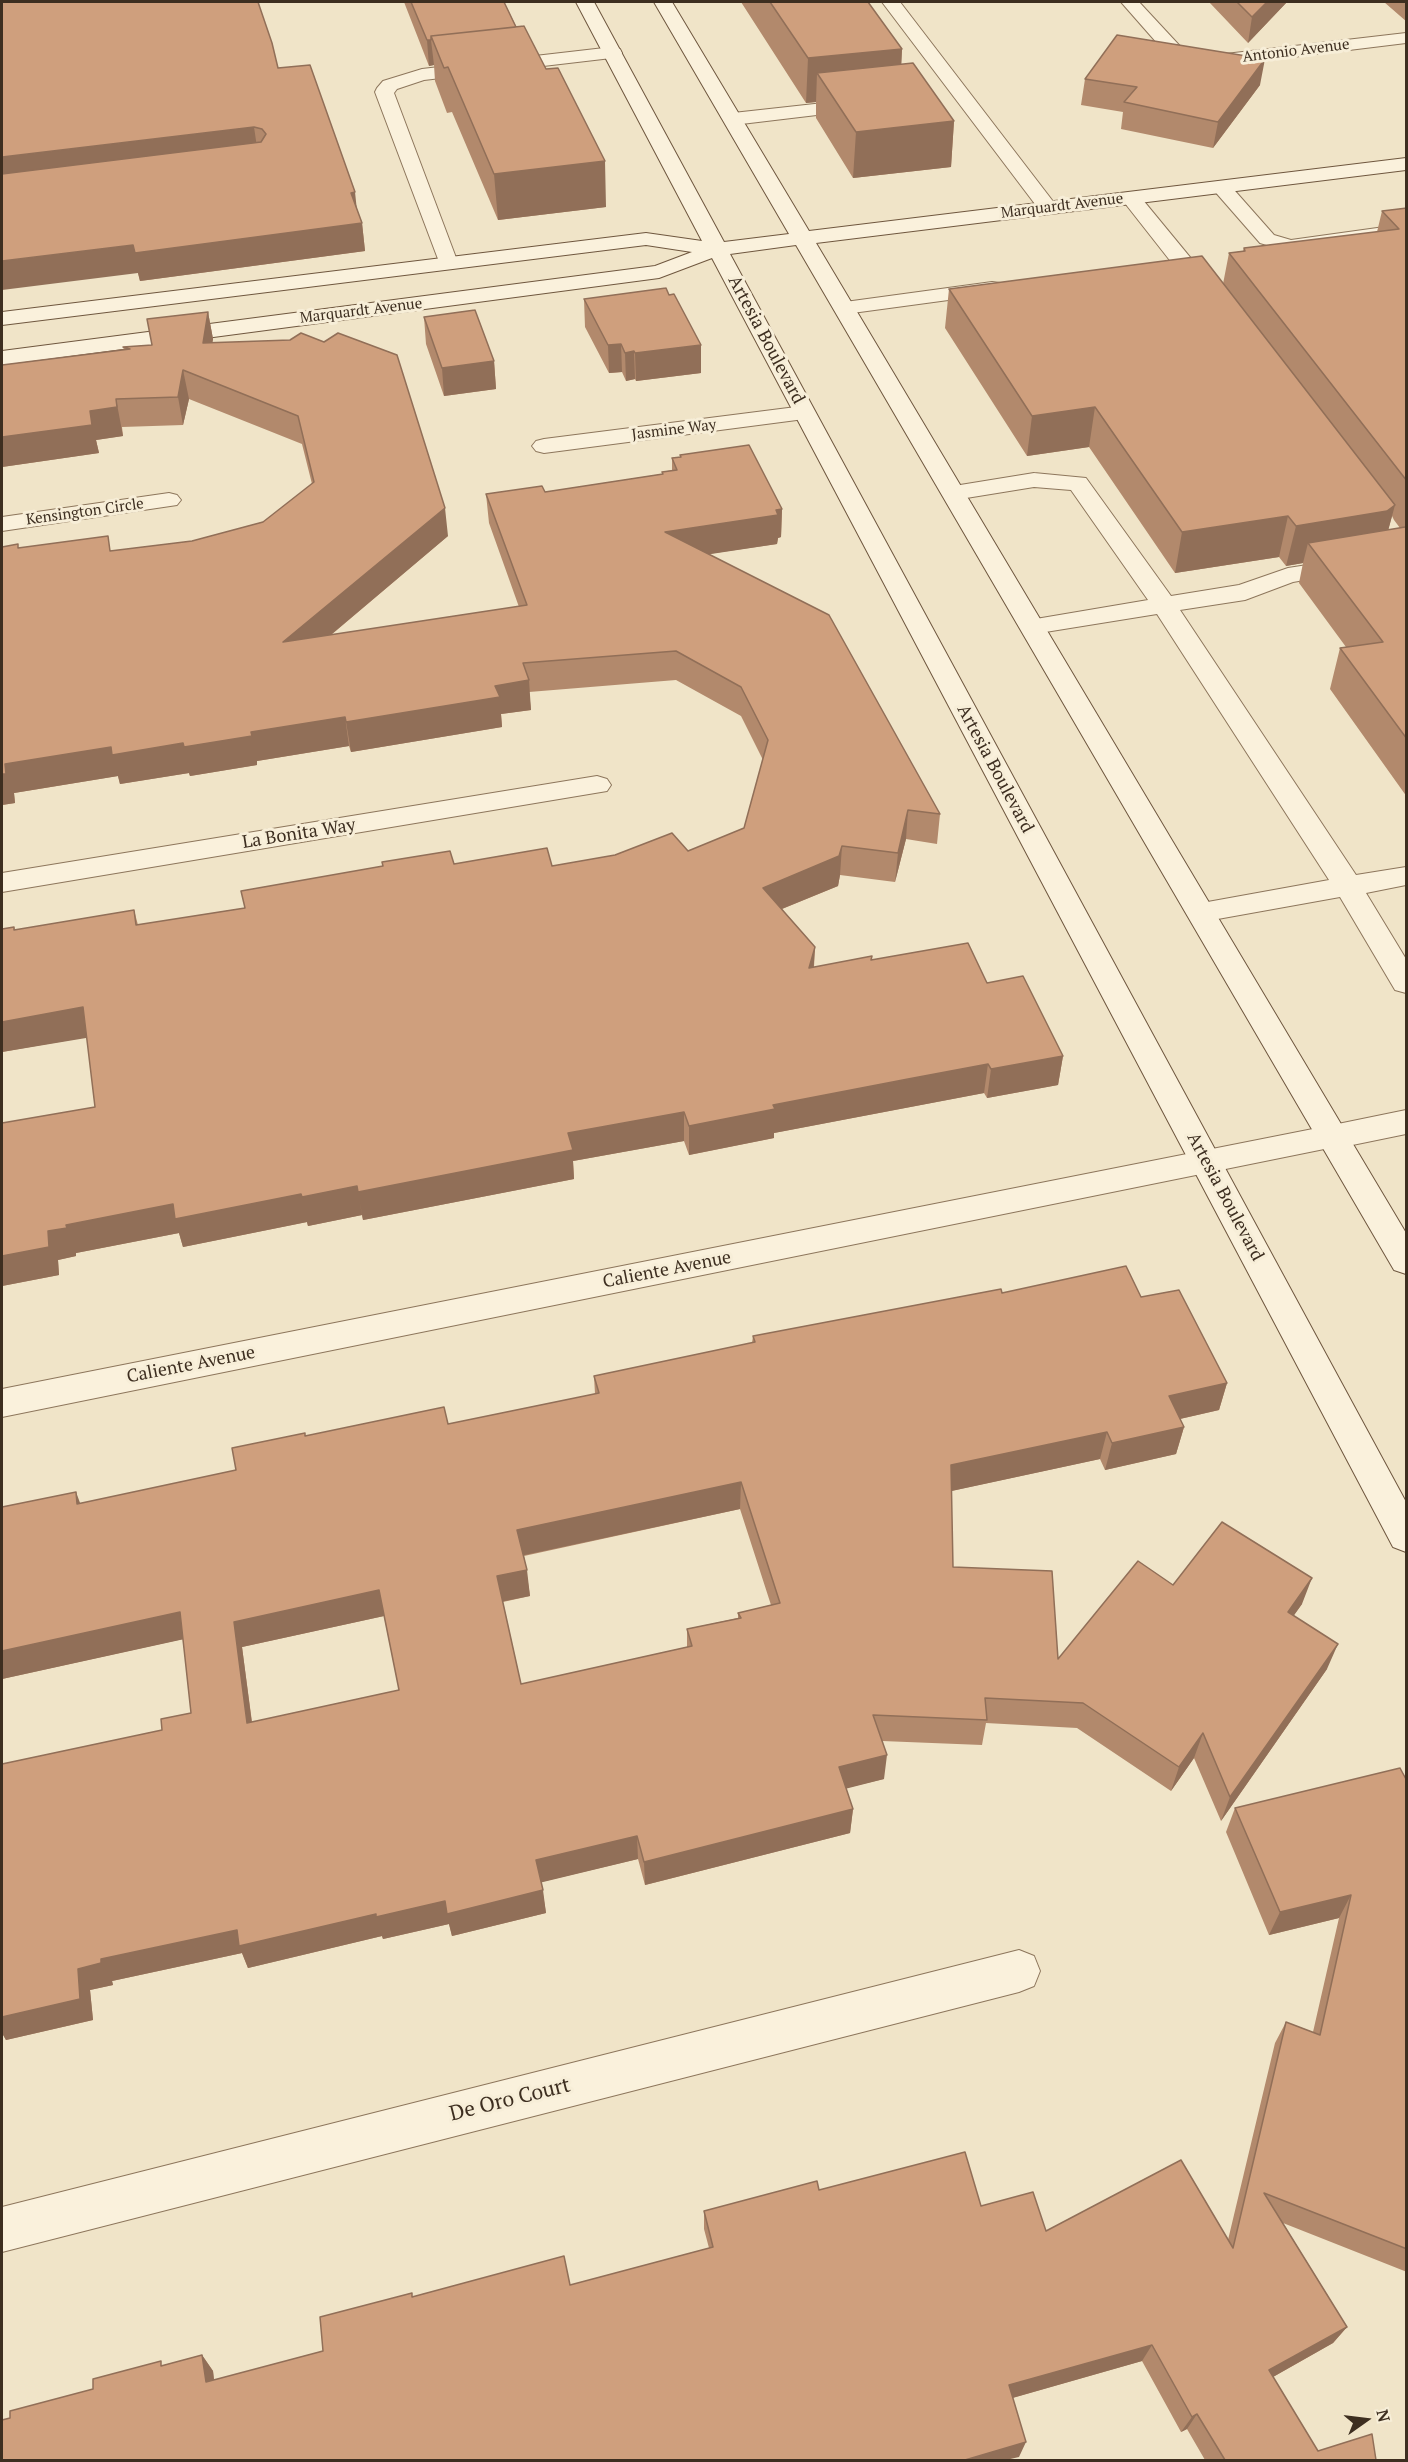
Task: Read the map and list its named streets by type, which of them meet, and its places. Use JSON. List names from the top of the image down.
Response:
{
  "streets": {
    "main road": [
      "Antonio Avenue",
      "Marquardt Avenue",
      "Artesia Boulevard",
      "Jasmine Way",
      "Kensington Circle",
      "La Bonita Way",
      "Caliente Avenue",
      "De Oro Court"
    ]
  },
  "crossings": [
    ["Marquardt Avenue", "Artesia Boulevard"],
    ["Artesia Boulevard", "Jasmine Way"],
    ["Artesia Boulevard", "Caliente Avenue"]
  ],
  "north": "right"
}
